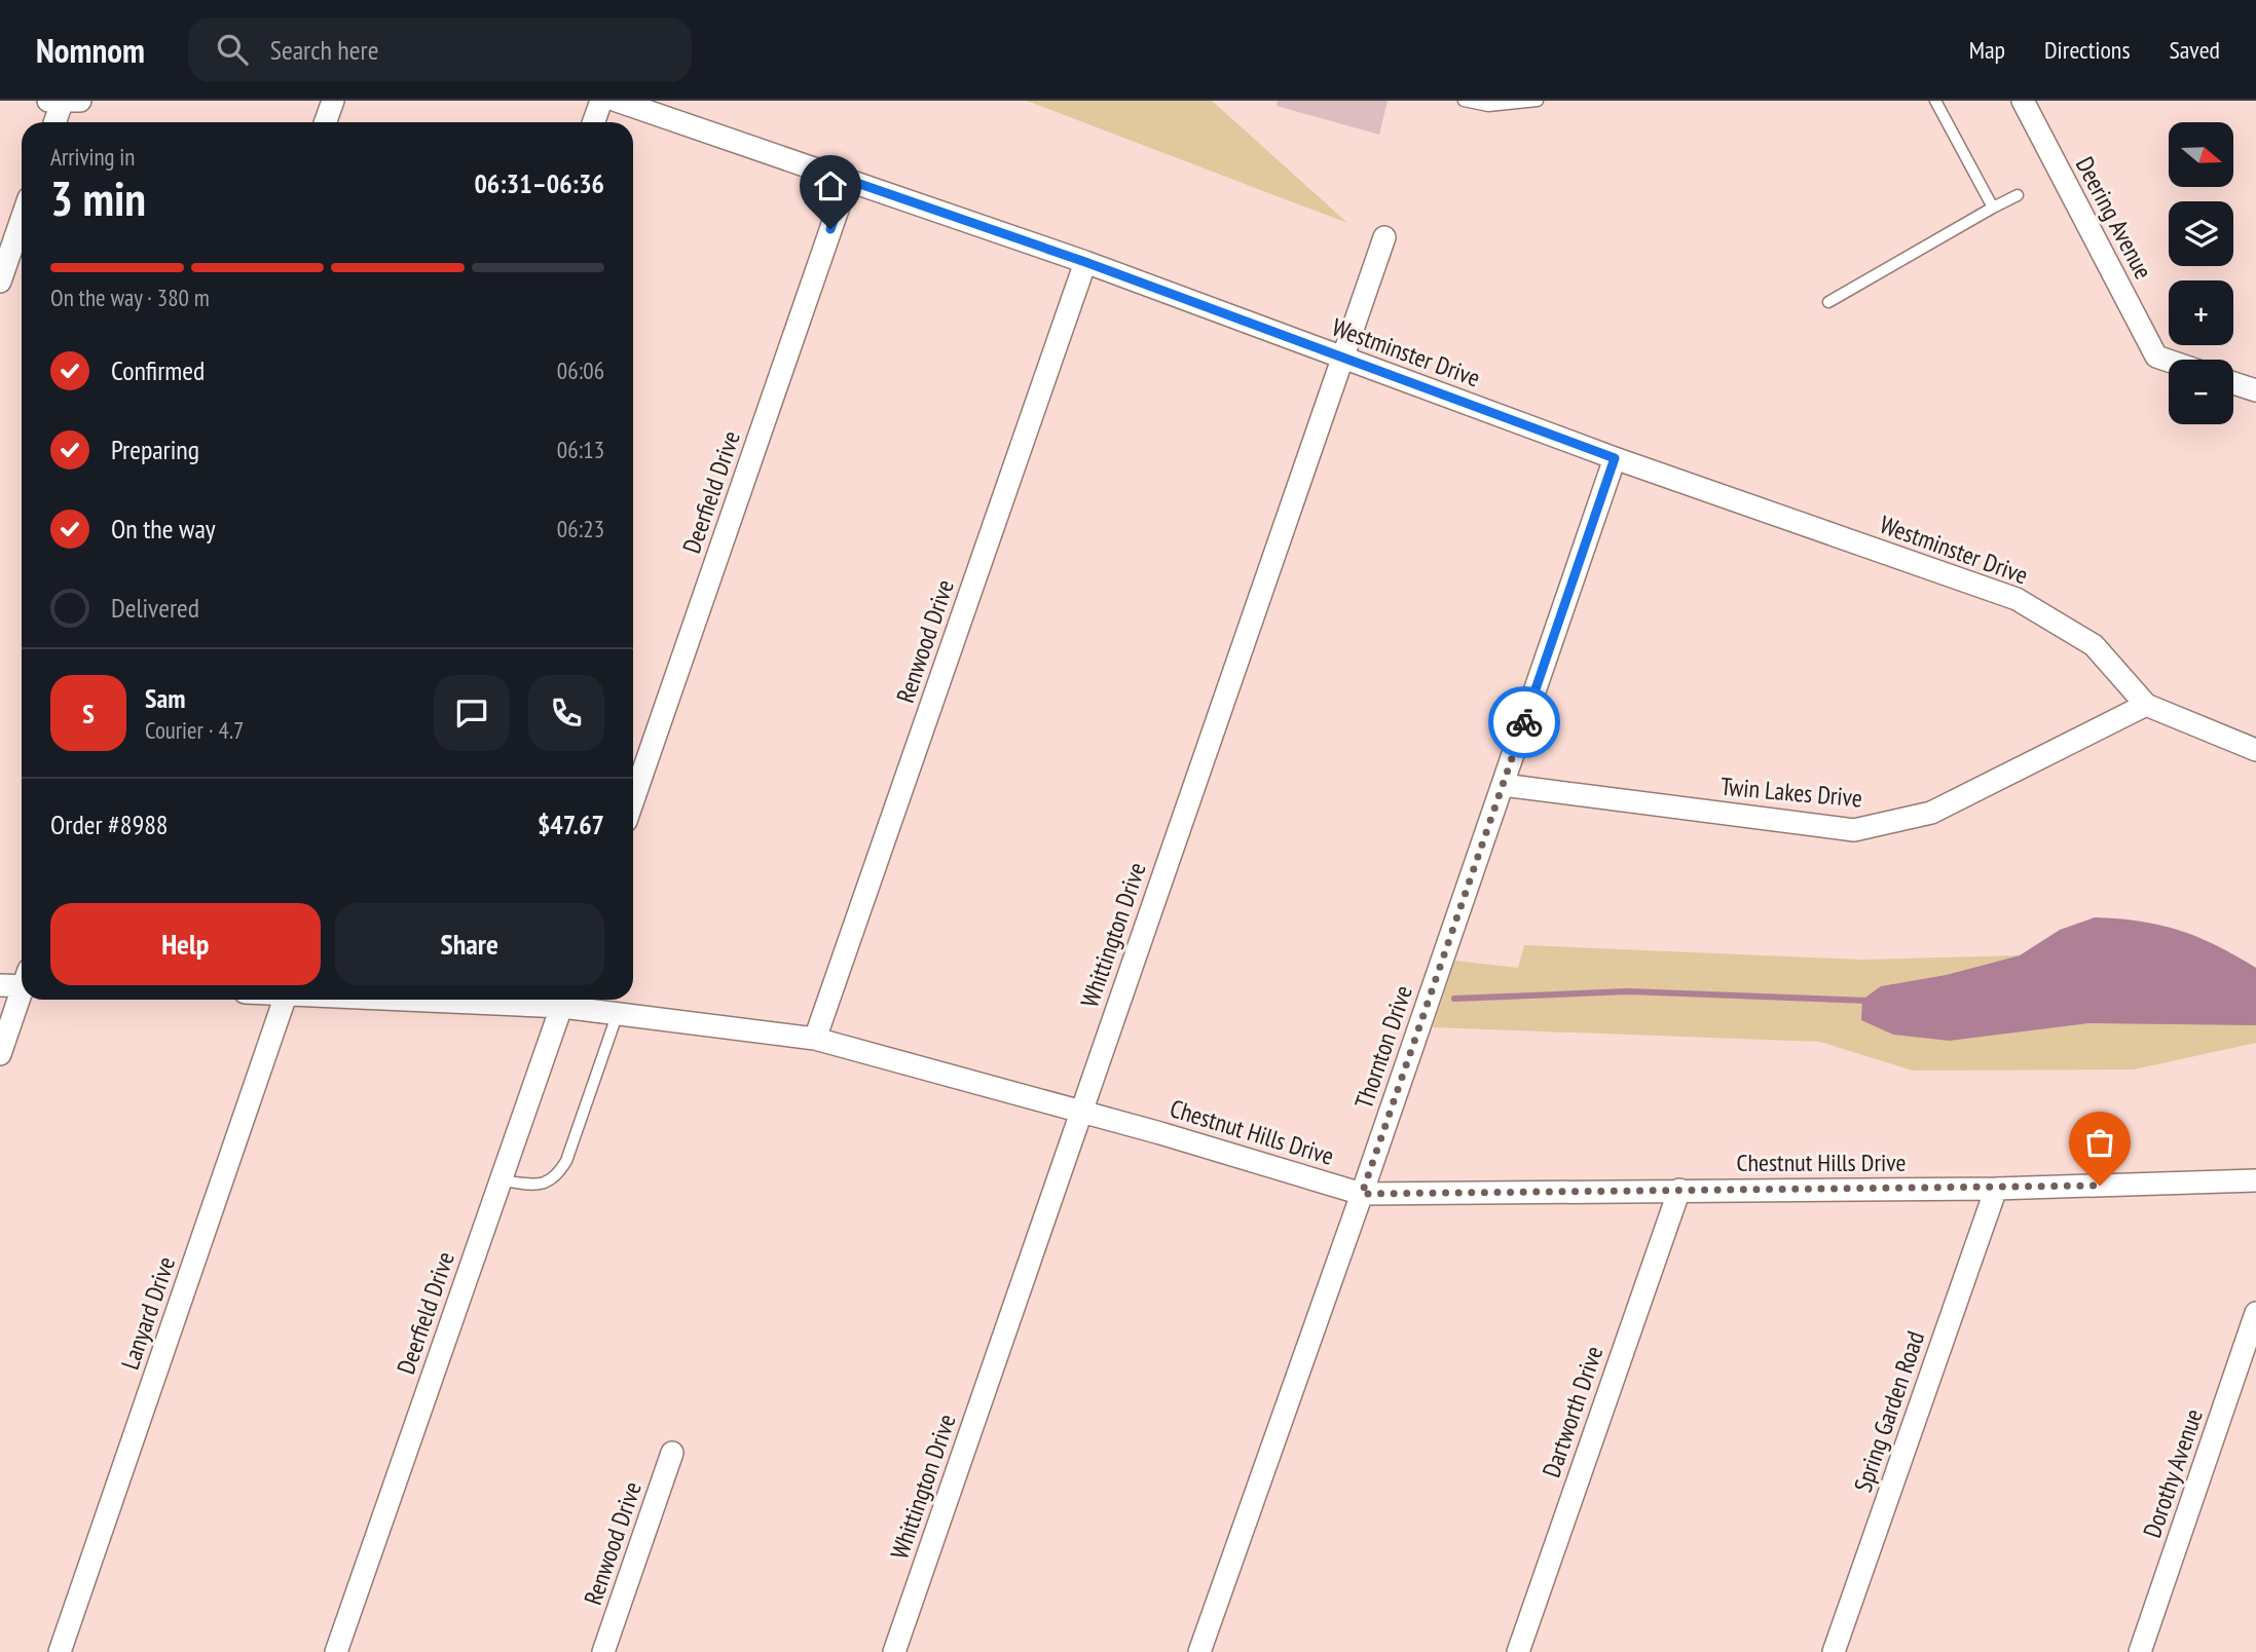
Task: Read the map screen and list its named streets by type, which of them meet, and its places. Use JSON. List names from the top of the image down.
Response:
{
  "streets": {
    "street": [
      "Deering Avenue",
      "Westminster Drive",
      "Deerfield Drive",
      "Renwood Drive",
      "Twin Lakes Drive",
      "Whittington Drive",
      "Thornton Drive",
      "Chestnut Hills Drive",
      "Lanyard Drive",
      "Dartworth Drive",
      "Spring Garden Road",
      "Dorothy Avenue"
    ]
  },
  "crossings": [
    ["Westminster Drive", "Deerfield Drive"],
    ["Westminster Drive", "Renwood Drive"],
    ["Westminster Drive", "Twin Lakes Drive"],
    ["Westminster Drive", "Whittington Drive"],
    ["Westminster Drive", "Thornton Drive"],
    ["Deerfield Drive", "Chestnut Hills Drive"],
    ["Renwood Drive", "Chestnut Hills Drive"],
    ["Twin Lakes Drive", "Thornton Drive"],
    ["Whittington Drive", "Chestnut Hills Drive"],
    ["Thornton Drive", "Chestnut Hills Drive"],
    ["Chestnut Hills Drive", "Dartworth Drive"],
    ["Chestnut Hills Drive", "Spring Garden Road"]
  ],
  "north": "right",
  "page": {
    "header": "Nomnom",
    "search": "Search here",
    "nav": ["Map", "Directions", "Saved"],
    "map_buttons": ["+", "−"],
    "heading": ["3 min", "Arriving in", "06:31–06:36"],
    "panel": [
      "Sam",
      "Courier · 4.7",
      "Order #8988",
      "$47.67"
    ],
    "bar": "On the way · 380 m",
    "list": [
      ["Confirmed", "06:06"],
      ["Preparing", "06:13"],
      ["On the way", "06:23"],
      "Delivered"
    ],
    "round": "S",
    "buttons": ["Help", "Share"]
  }
}
